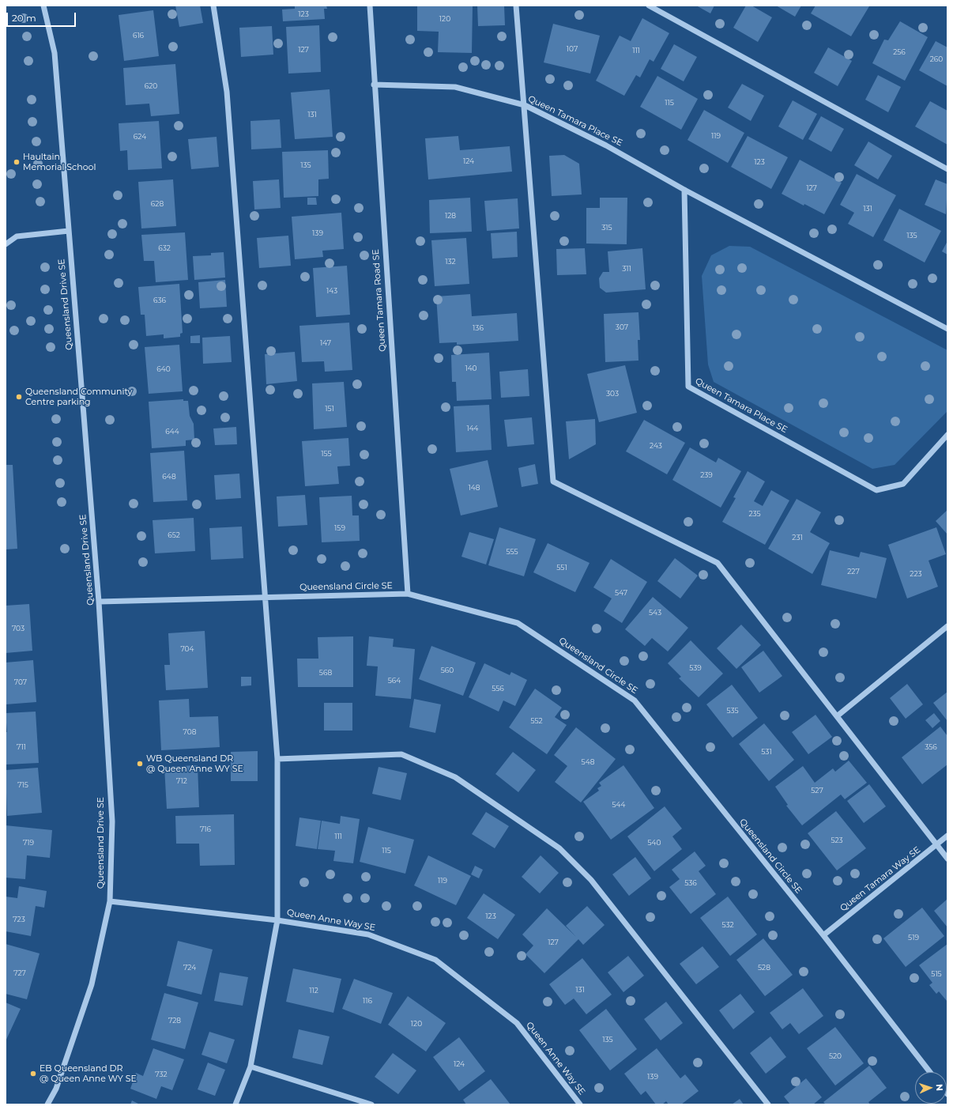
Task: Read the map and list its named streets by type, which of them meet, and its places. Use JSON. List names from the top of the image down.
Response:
{
  "streets": {
    "street": [
      "Queen Tamara Place SE",
      "Queen Tamara Road SE",
      "Queensland Drive SE",
      "Queensland Circle SE",
      "Queen Tamara Way SE",
      "Queen Anne Way SE"
    ]
  },
  "crossings": [
    ["Queen Tamara Place SE", "Queen Tamara Road SE"],
    ["Queen Tamara Road SE", "Queensland Circle SE"],
    ["Queensland Drive SE", "Queensland Circle SE"],
    ["Queensland Drive SE", "Queen Anne Way SE"],
    ["Queensland Circle SE", "Queen Tamara Way SE"]
  ],
  "places": [
    "Haultain Memorial School",
    "Queensland Community Centre parking",
    "WB Queensland DR @ Queen Anne WY SE",
    "EB Queensland DR @ Queen Anne WY SE"
  ],
  "house_numbers": [
    "123",
    "120",
    "616",
    "107",
    "127",
    "111",
    "256",
    "260",
    "620",
    "115",
    "131",
    "119",
    "624",
    "124",
    "123",
    "135",
    "127",
    "628",
    "131",
    "128",
    "315",
    "139",
    "135",
    "632",
    "132",
    "311",
    "143",
    "636",
    "307",
    "136",
    "147",
    "140",
    "640",
    "303",
    "151",
    "144",
    "644",
    "243",
    "155",
    "239",
    "648",
    "148",
    "235",
    "159",
    "652",
    "231",
    "555",
    "551",
    "227",
    "223",
    "547",
    "543",
    "703",
    "704",
    "539",
    "560",
    "568",
    "564",
    "707",
    "556",
    "535",
    "552",
    "708",
    "711",
    "356",
    "531",
    "548",
    "712",
    "715",
    "527",
    "544",
    "716",
    "111",
    "523",
    "719",
    "540",
    "115",
    "119",
    "536",
    "123",
    "723",
    "532",
    "519",
    "127",
    "724",
    "528",
    "727",
    "515",
    "131",
    "112",
    "116",
    "728",
    "120",
    "135",
    "520",
    "124",
    "732",
    "139"
  ],
  "scale_bar": "20 m",
  "north": "right"
}
